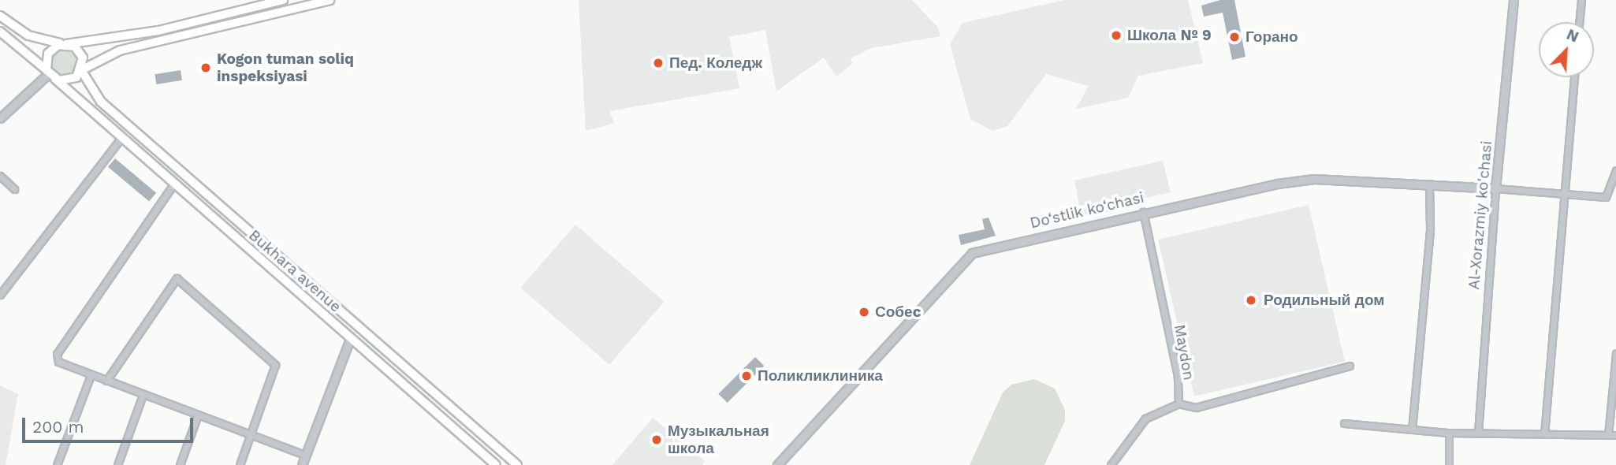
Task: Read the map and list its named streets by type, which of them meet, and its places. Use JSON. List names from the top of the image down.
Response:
{
  "streets": {
    "main road": ["Bukhara avenue"],
    "street": ["Do‘stlik ko‘chasi", "Al-Xorazmiy ko'chasi", "Maydon"]
  },
  "crossings": [
    ["Do‘stlik ko‘chasi", "Al-Xorazmiy ko'chasi"],
    ["Do‘stlik ko‘chasi", "Maydon"]
  ],
  "places": [
    "Школа № 9",
    "Горано",
    "Пед. Коледж",
    "Kogon tuman soliq inspeksiyasi",
    "Родильный дом",
    "Собеc",
    "Поликликлиника",
    "Музыкальная школа"
  ],
  "scale_bar": "200 m",
  "north": "top right"
}
